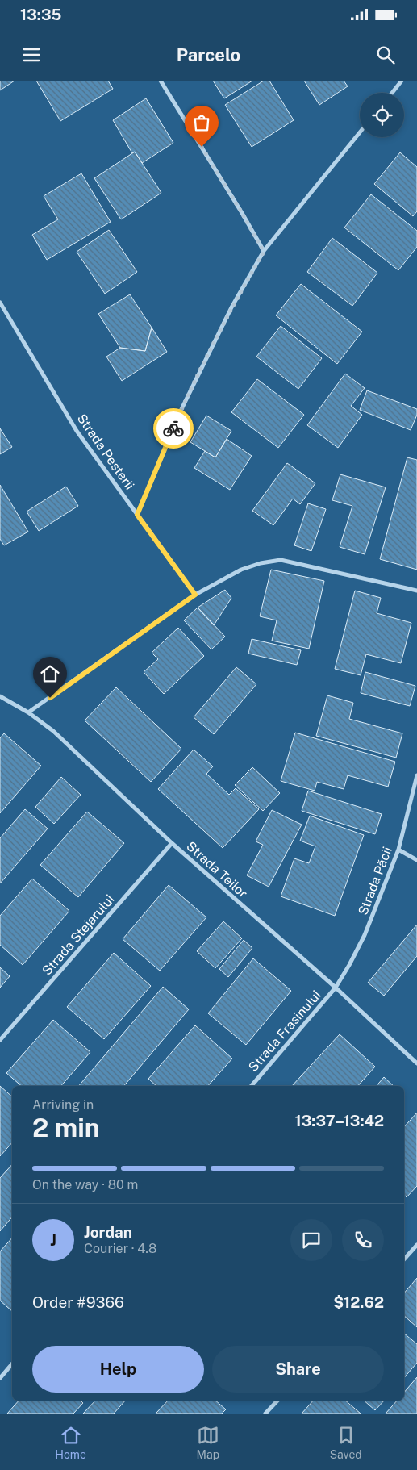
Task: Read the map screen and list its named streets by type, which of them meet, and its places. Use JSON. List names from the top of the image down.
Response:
{
  "streets": {
    "street": [
      "Strada Peșterii",
      "Strada Teilor",
      "Strada Păcii",
      "Strada Stejarului",
      "Strada Frasinului"
    ]
  },
  "crossings": [
    ["Strada Teilor", "Strada Păcii"],
    ["Strada Teilor", "Strada Stejarului"],
    ["Strada Teilor", "Strada Frasinului"],
    ["Strada Păcii", "Strada Frasinului"]
  ],
  "page": {
    "status": "13:35",
    "header": "Parcelo",
    "heading": ["2 min", "Arriving in", "13:37–13:42"],
    "panel": [
      "Jordan",
      "Courier · 4.8",
      "Order #9366",
      "$12.62"
    ],
    "bar": "On the way · 80 m",
    "round": "J",
    "buttons": ["Help", "Share"],
    "tabs": ["Home", "Map", "Saved"]
  }
}
